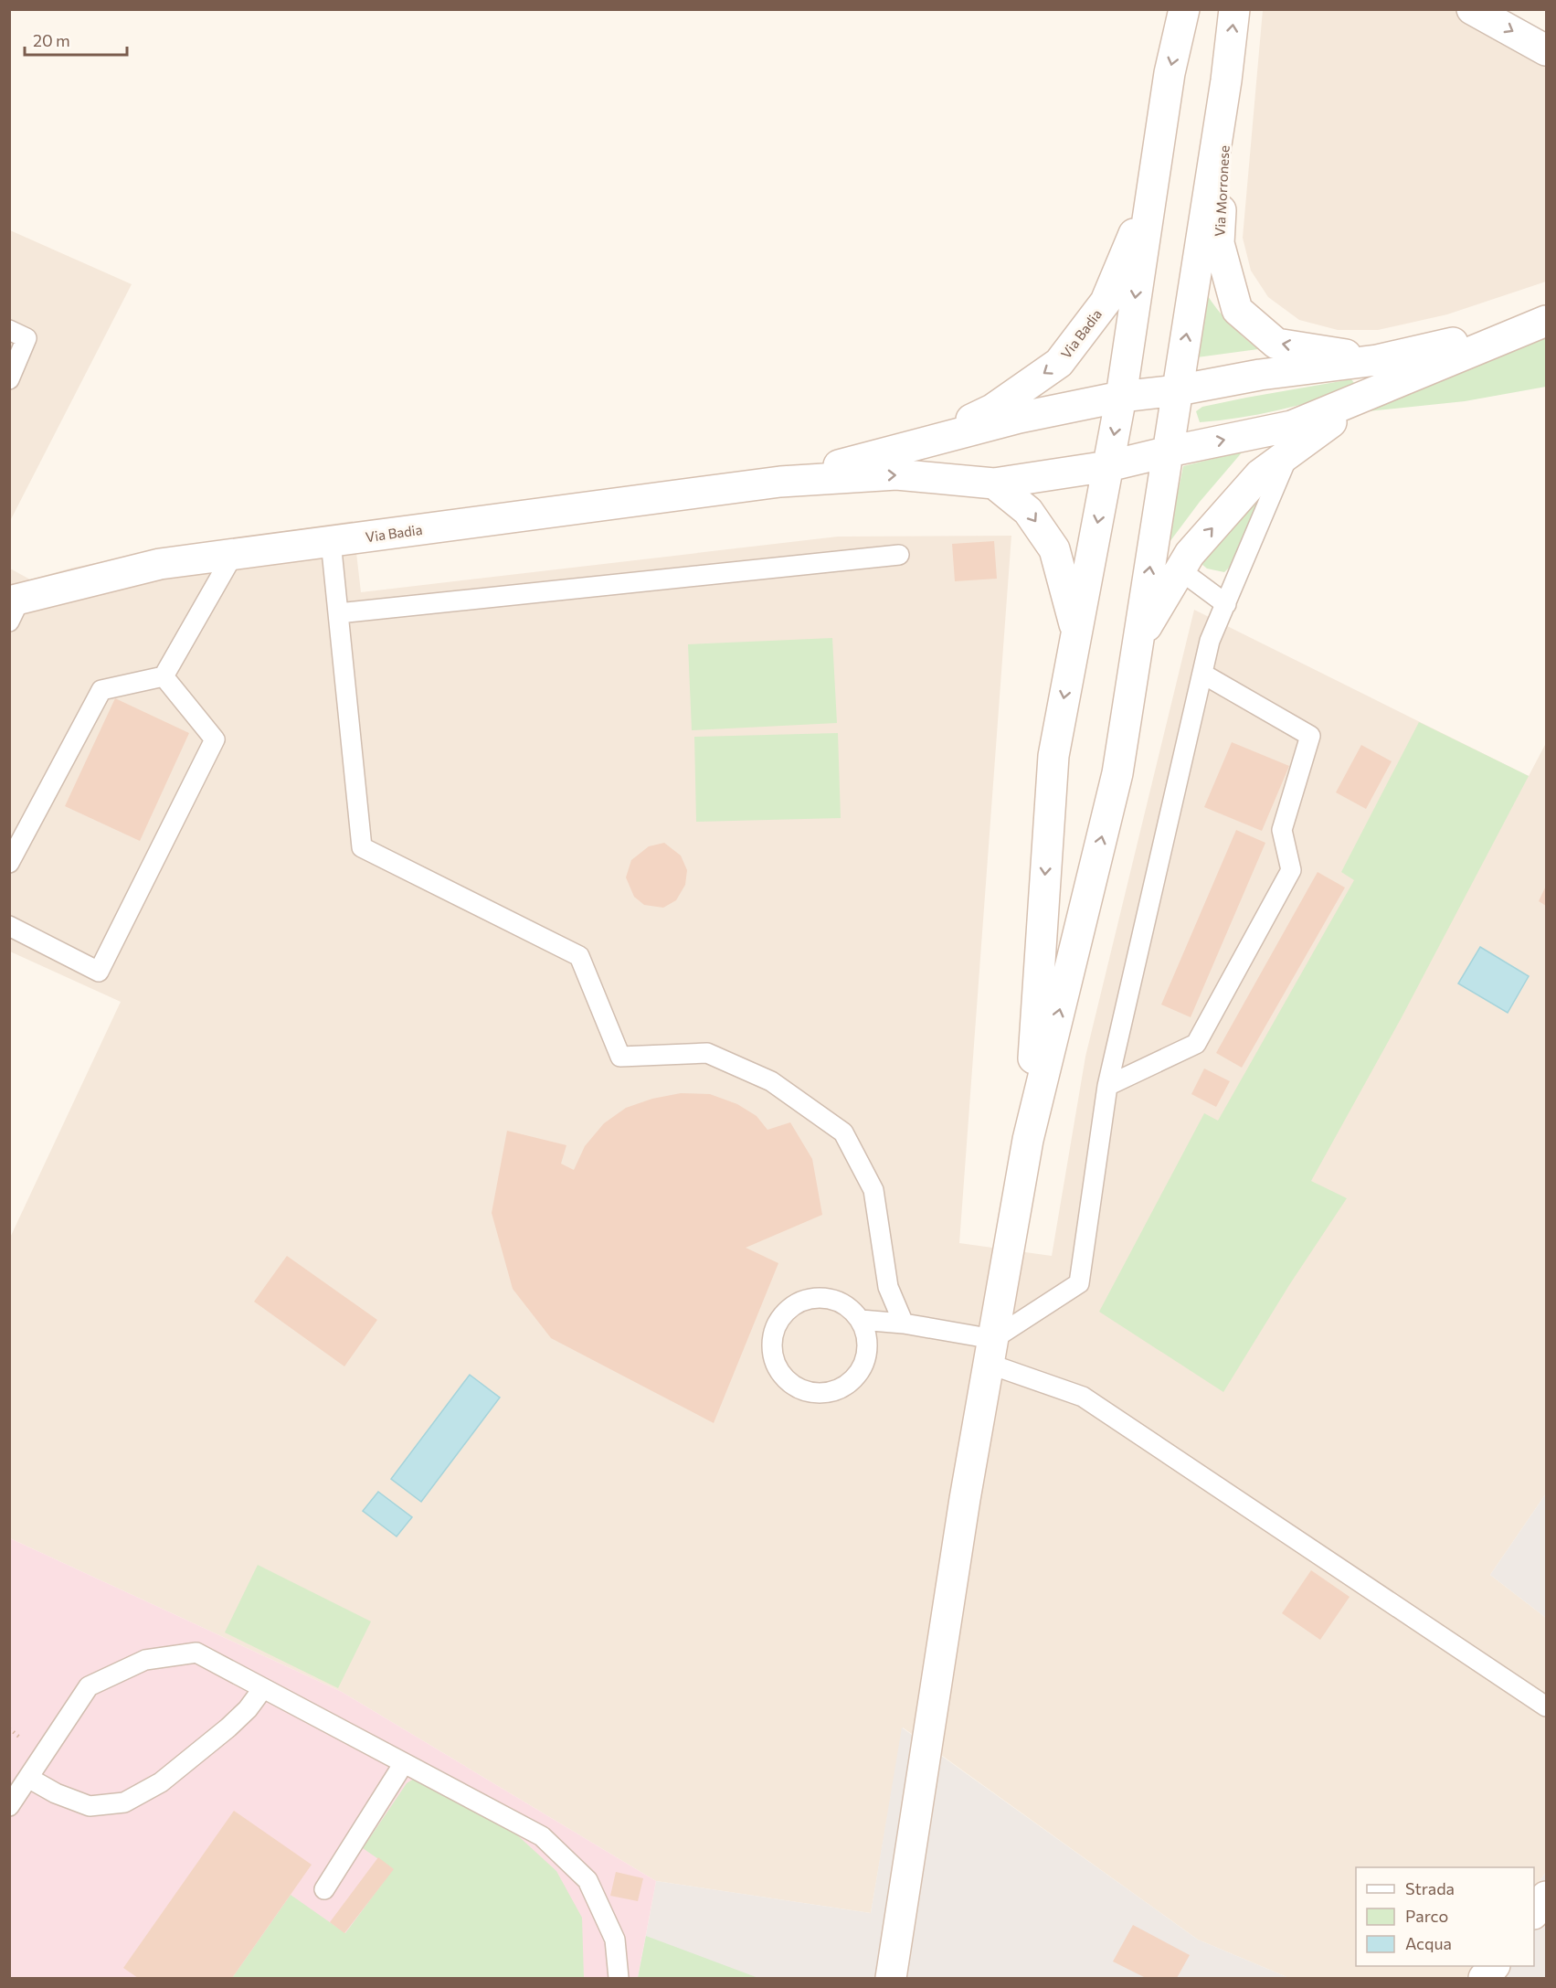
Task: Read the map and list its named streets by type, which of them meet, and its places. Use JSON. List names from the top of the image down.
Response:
{
  "streets": {
    "main road": ["Via Morronese", "Via Badia"]
  },
  "crossings": [
    ["Via Morronese", "Via Badia"]
  ],
  "legend": ["Strada", "Parco", "Acqua"],
  "scale_bar": "20 m"
}
